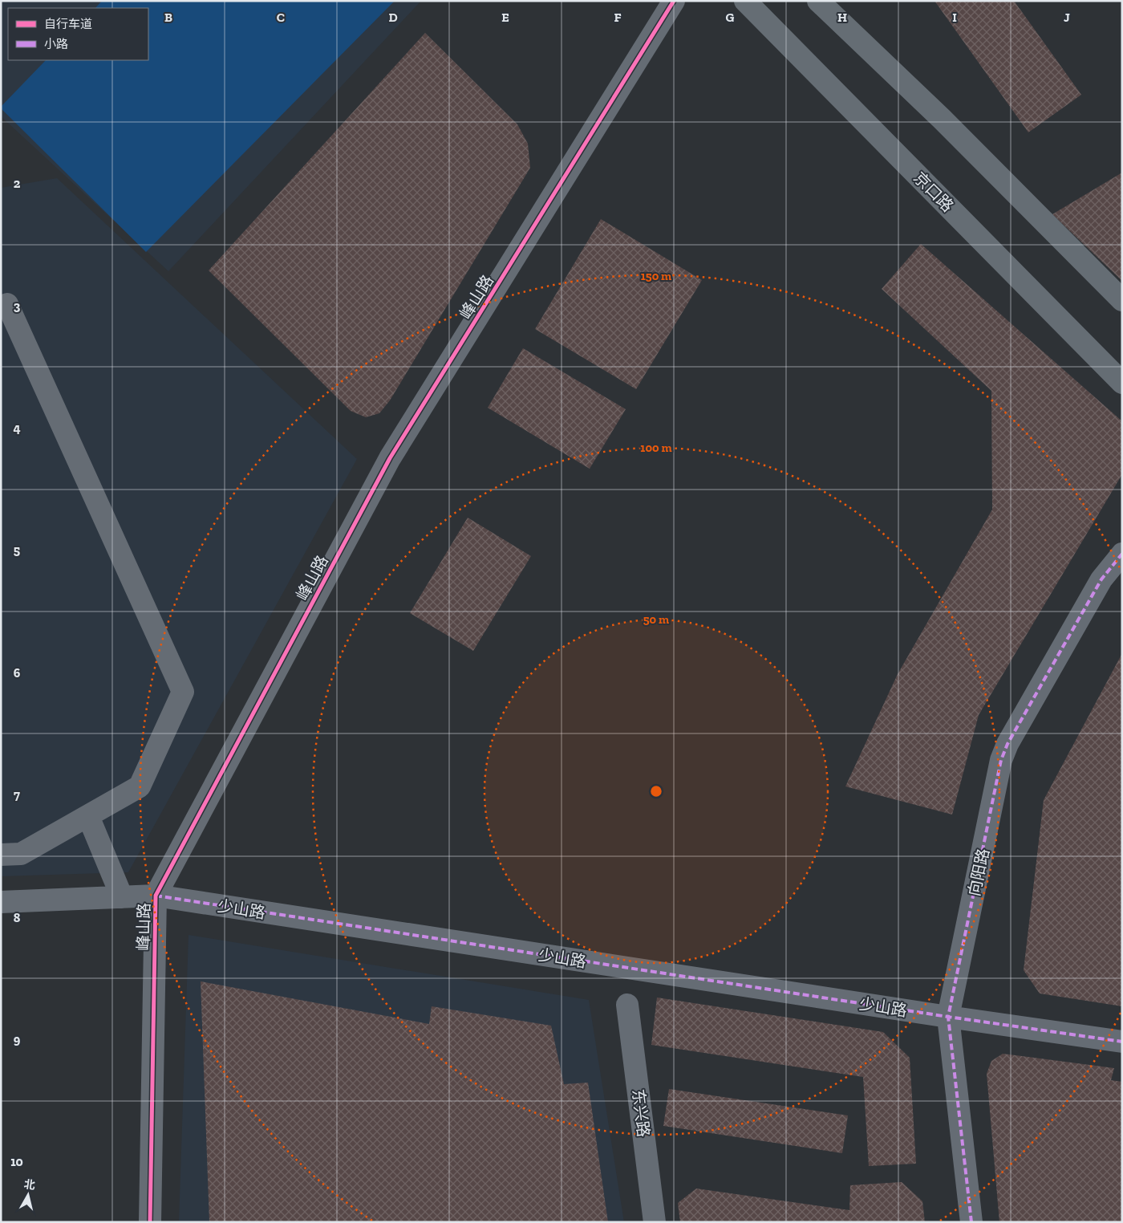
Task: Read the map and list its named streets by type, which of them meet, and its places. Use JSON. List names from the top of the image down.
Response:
{
  "streets": {
    "main road": ["京口路"],
    "street": [
      "峰山路",
      "向阳路",
      "少山路",
      "东兴路"
    ]
  },
  "crossings": [
    ["峰山路", "少山路"],
    ["向阳路", "少山路"]
  ],
  "legend": ["自行车道", "小路"],
  "north": "top",
  "grid": {
    "columns": [
      "B",
      "C",
      "D",
      "E",
      "F",
      "G",
      "H",
      "I",
      "J"
    ],
    "rows": [
      "2",
      "3",
      "4",
      "5",
      "6",
      "7",
      "8",
      "9",
      "10"
    ]
  },
  "rings": ["150 m", "100 m", "50 m"]
}
